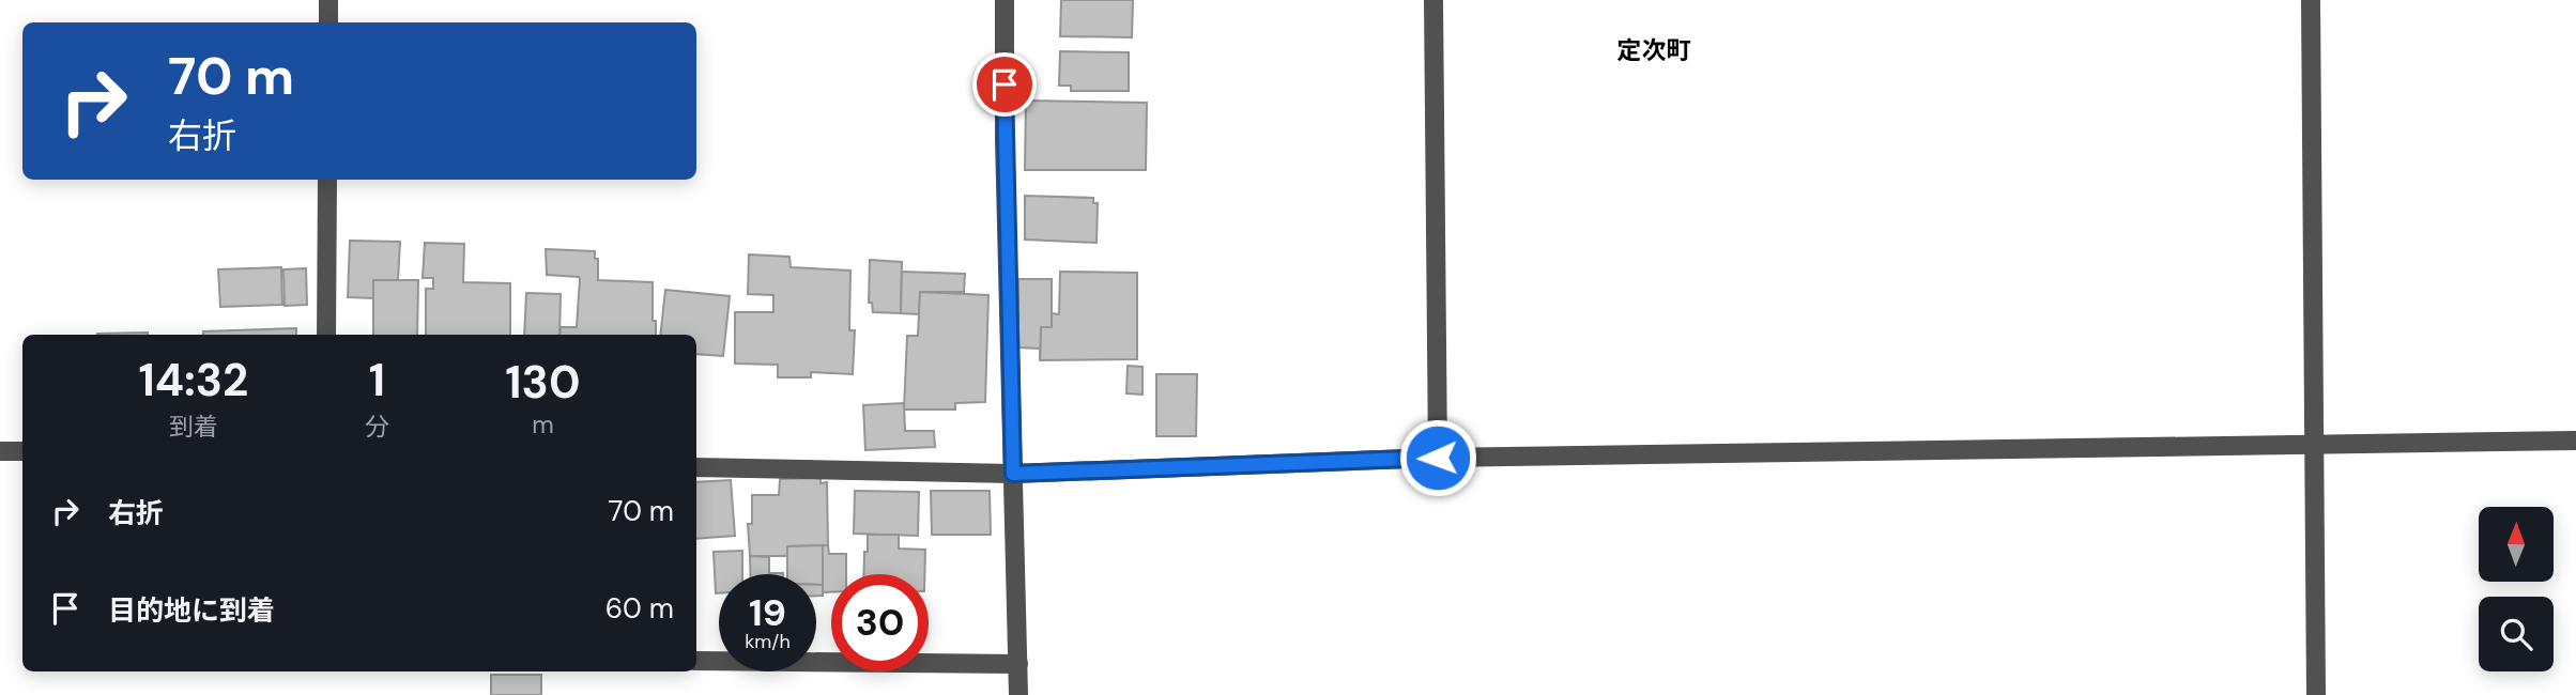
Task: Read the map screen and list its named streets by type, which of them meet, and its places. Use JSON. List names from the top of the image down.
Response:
{
  "districts": ["定次町"],
  "north": "top",
  "page": {
    "turn": ["70 m", "右折"],
    "eta": [
      "14:32",
      "到着",
      "1",
      "分",
      "130",
      "m"
    ],
    "list": [
      {
        "name": "右折",
        "value": "70 m"
      },
      {
        "name": "目的地に到着",
        "value": "60 m"
      }
    ],
    "speed": "19 km/h",
    "limit": "30"
  }
}
